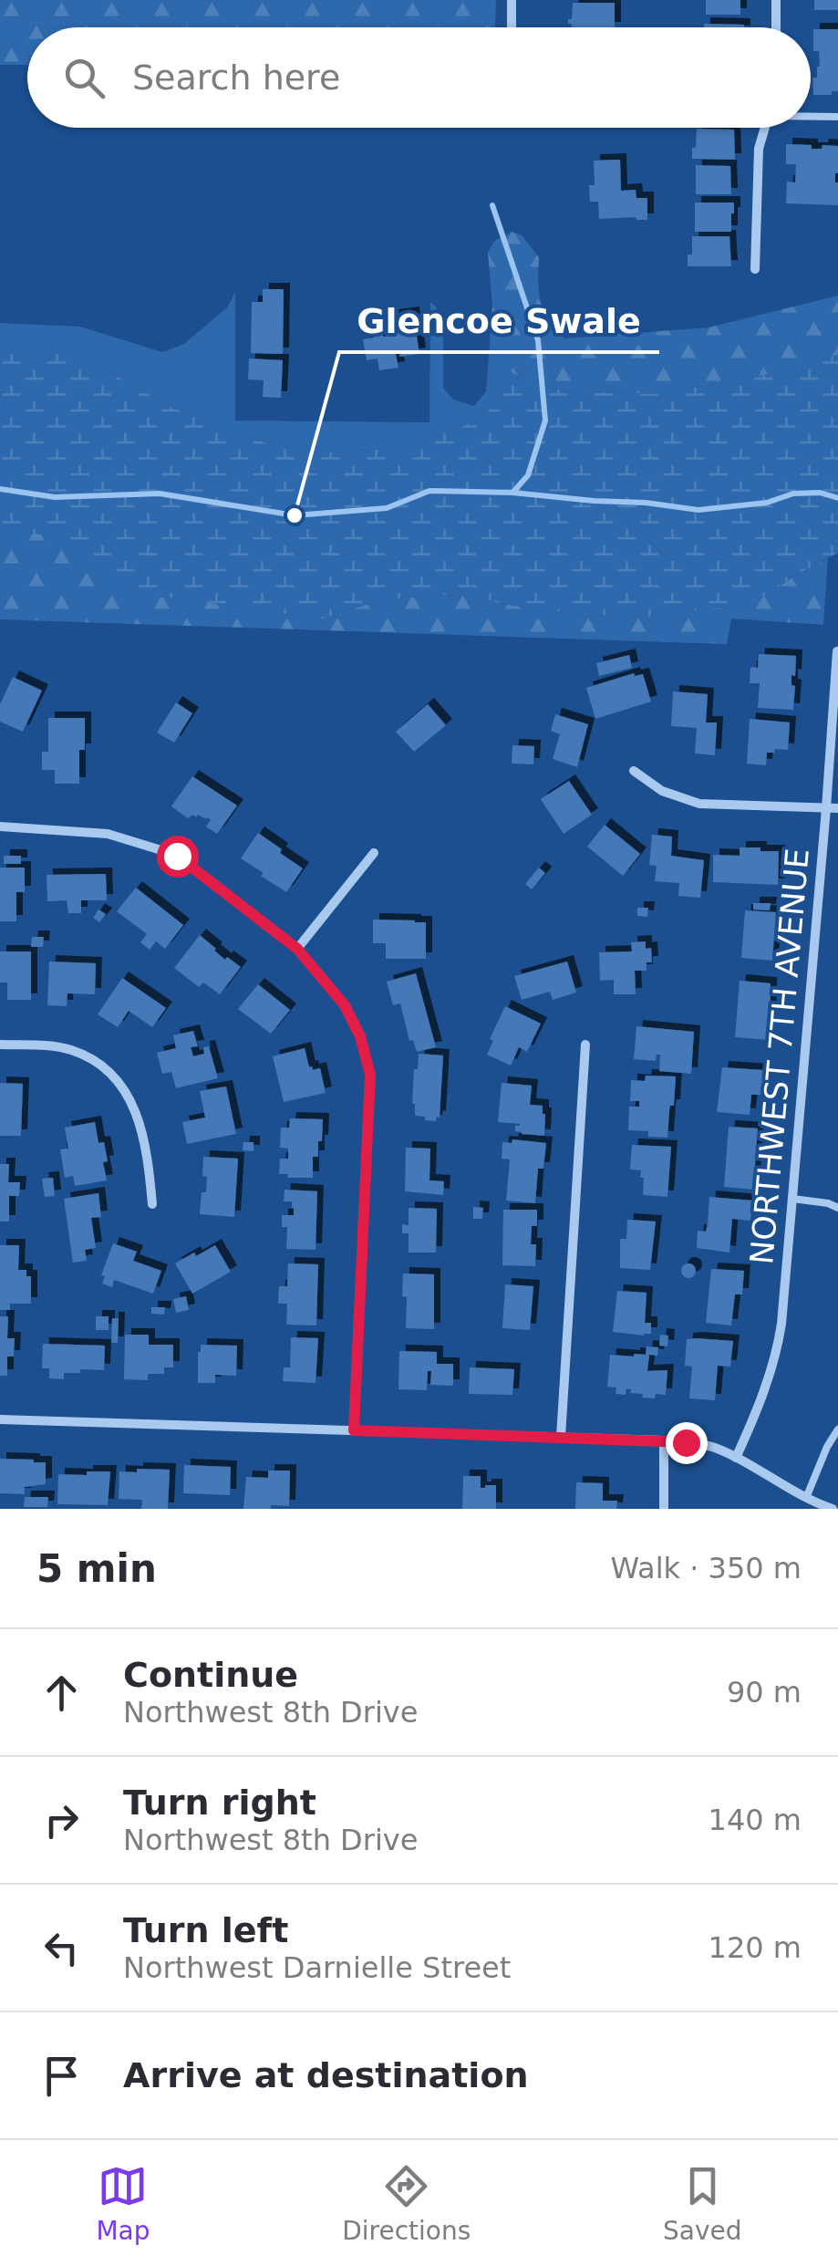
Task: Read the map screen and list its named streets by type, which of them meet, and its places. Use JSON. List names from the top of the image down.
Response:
{
  "streets": {
    "street": ["NORTHWEST 7TH AVENUE"]
  },
  "places": ["Glencoe Swale"],
  "page": {
    "search": "Search here",
    "heading": ["5 min", "Walk · 350 m"],
    "list": [
      ["Continue", "Northwest 8th Drive", "90 m"],
      ["Turn right", "Northwest 8th Drive", "140 m"],
      ["Turn left", "Northwest Darnielle Street", "120 m"],
      "Arrive at destination"
    ],
    "nav": ["Map", "Directions", "Saved"]
  }
}
